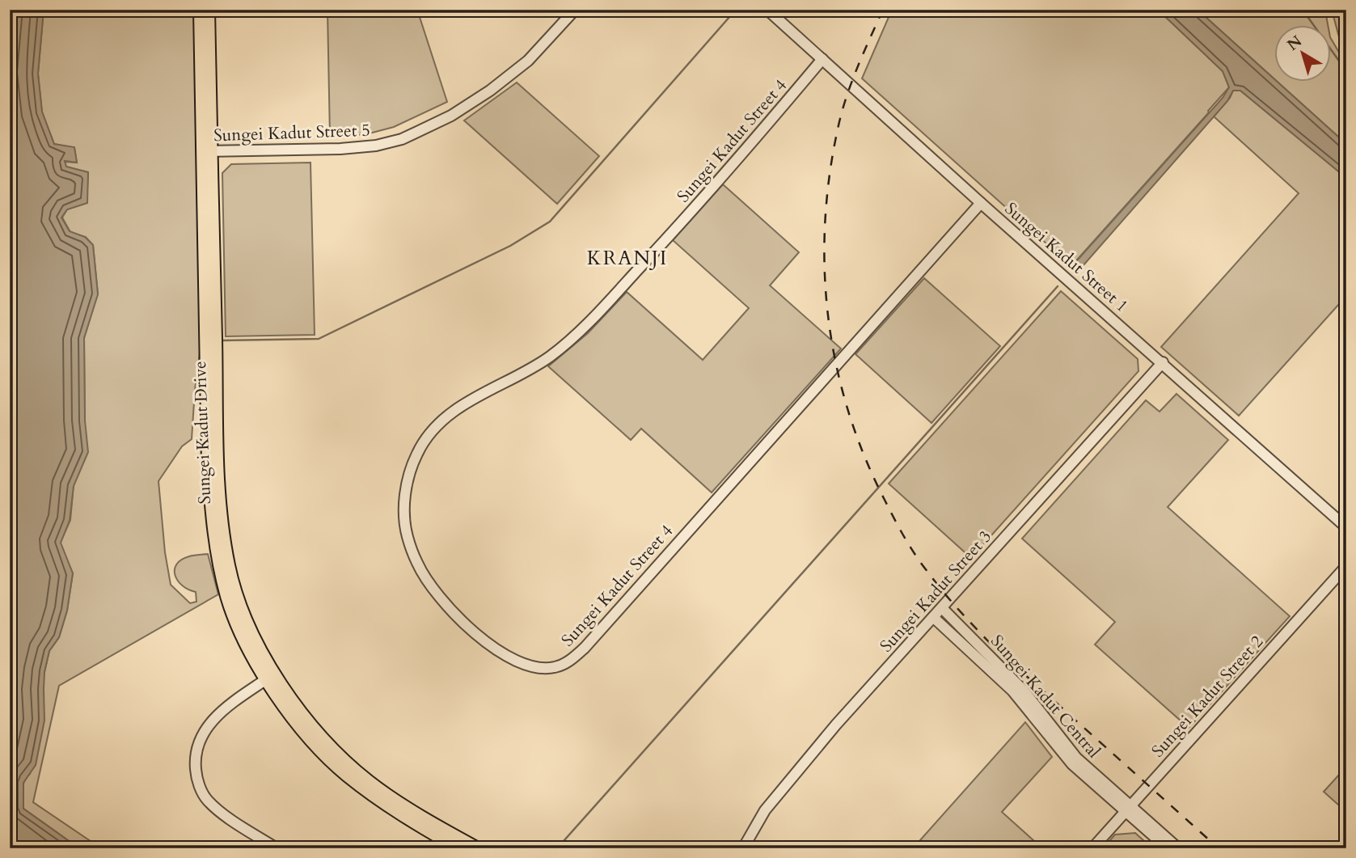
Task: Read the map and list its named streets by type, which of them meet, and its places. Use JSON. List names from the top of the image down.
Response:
{
  "streets": {
    "main road": ["Sungei Kadut Drive"],
    "street": [
      "Sungei Kadut Street 5",
      "Sungei Kadut Street 4",
      "Sungei Kadut Street 1",
      "Sungei Kadut Street 3",
      "Sungei Kadut Central",
      "Sungei Kadut Street 2"
    ]
  },
  "crossings": [
    ["Sungei Kadut Street 5", "Sungei Kadut Drive"],
    ["Sungei Kadut Street 4", "Sungei Kadut Street 1"],
    ["Sungei Kadut Street 1", "Sungei Kadut Street 3"],
    ["Sungei Kadut Street 3", "Sungei Kadut Central"],
    ["Sungei Kadut Central", "Sungei Kadut Street 2"]
  ],
  "districts": ["KRANJI"],
  "north": "top left"
}
